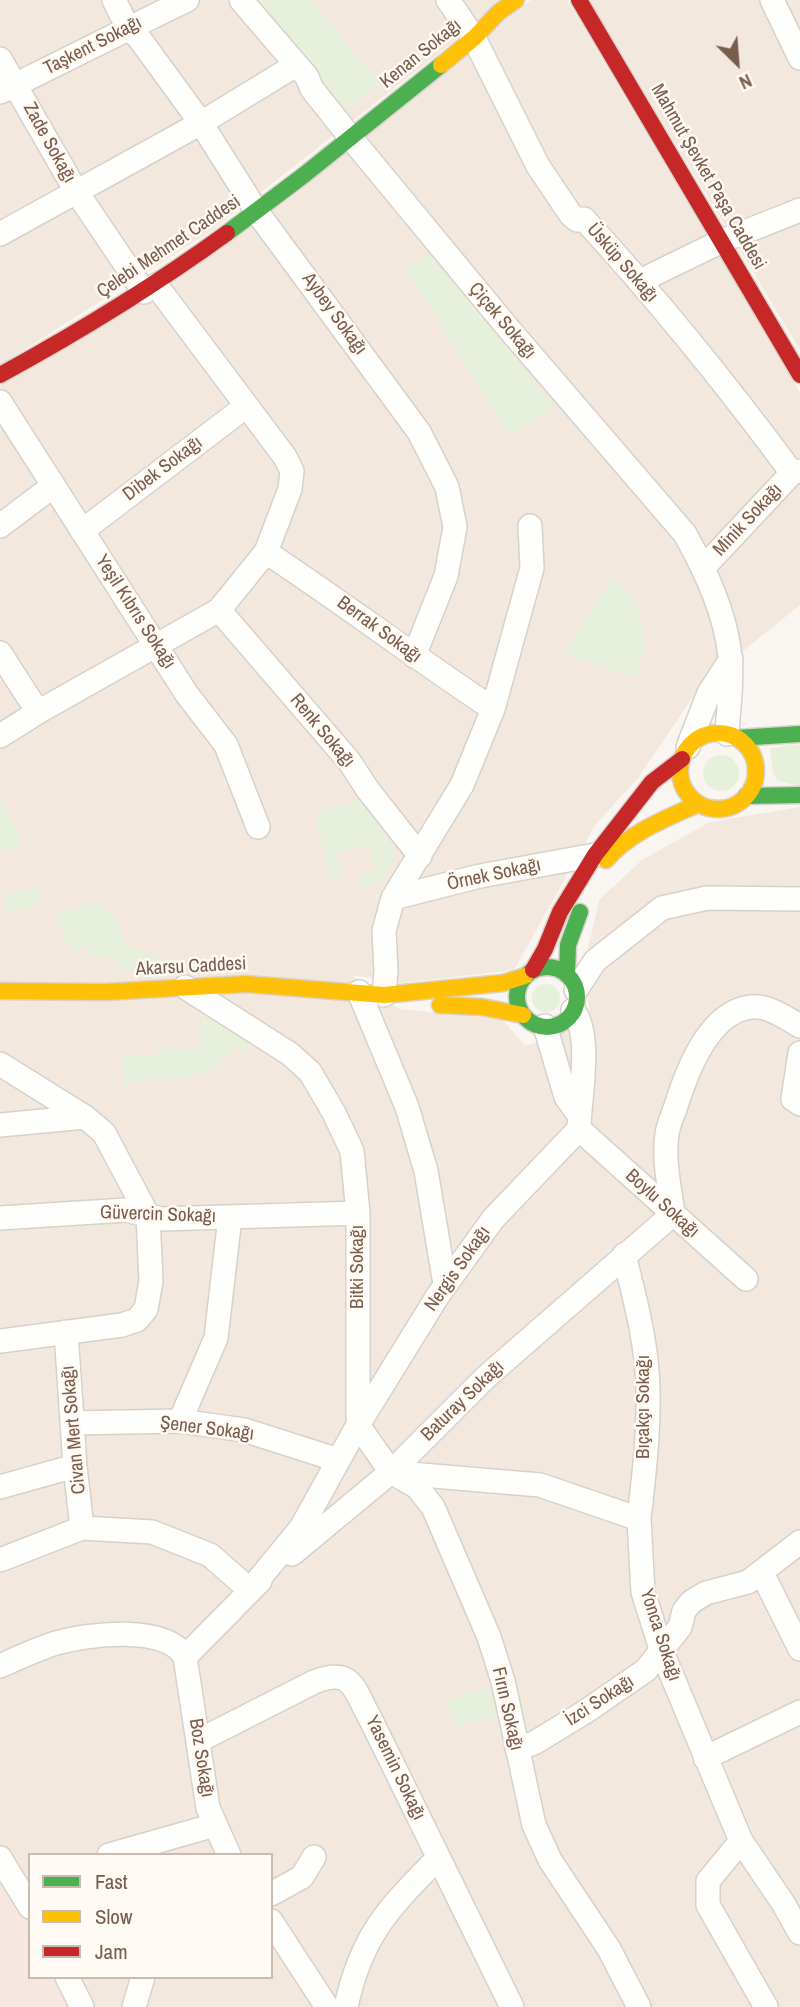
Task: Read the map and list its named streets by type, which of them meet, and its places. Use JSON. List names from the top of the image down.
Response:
{
  "streets": {
    "main road": [
      "Kenan Sokağı",
      "Mahmut Şevket Paşa Caddesi",
      "Çelebi Mehmet Caddesi",
      "Akarsu Caddesi"
    ],
    "street": [
      "Taşkent Sokağı",
      "Zade Sokağı",
      "Üsküp Sokağı",
      "Aybey Sokağı",
      "Çiçek Sokağı",
      "Dibek Sokağı",
      "Minik Sokağı",
      "Yeşil Kıbrıs Sokağı",
      "Berrak Sokağı",
      "Renk Sokağı",
      "Örnek Sokağı",
      "Boylu Sokağı",
      "Güvercin Sokağı",
      "Bitki Sokağı",
      "Nergis Sokağı",
      "Baturay Sokağı",
      "Bıçakçı Sokağı",
      "Şener Sokağı",
      "Civan Mert Sokağı",
      "Yonca Sokağı",
      "İzci Sokağı",
      "Fırın Sokağı",
      "Boz Sokağı",
      "Yasemin Sokağı"
    ]
  },
  "crossings": [
    ["Taşkent Sokağı", "Zade Sokağı"],
    ["Taşkent Sokağı", "Aybey Sokağı"],
    ["Kenan Sokağı", "Çelebi Mehmet Caddesi"],
    ["Kenan Sokağı", "Üsküp Sokağı"],
    ["Kenan Sokağı", "Çiçek Sokağı"],
    ["Zade Sokağı", "Çelebi Mehmet Caddesi"],
    ["Zade Sokağı", "Dibek Sokağı"],
    ["Zade Sokağı", "Berrak Sokağı"],
    ["Çelebi Mehmet Caddesi", "Aybey Sokağı"],
    ["Çelebi Mehmet Caddesi", "Çiçek Sokağı"],
    ["Üsküp Sokağı", "Minik Sokağı"],
    ["Aybey Sokağı", "Berrak Sokağı"],
    ["Çiçek Sokağı", "Minik Sokağı"],
    ["Dibek Sokağı", "Yeşil Kıbrıs Sokağı"],
    ["Akarsu Caddesi", "Boylu Sokağı"],
    ["Akarsu Caddesi", "Bitki Sokağı"],
    ["Boylu Sokağı", "Nergis Sokağı"],
    ["Boylu Sokağı", "Baturay Sokağı"],
    ["Güvercin Sokağı", "Bitki Sokağı"],
    ["Bitki Sokağı", "Nergis Sokağı"],
    ["Bitki Sokağı", "Baturay Sokağı"],
    ["Bitki Sokağı", "Şener Sokağı"],
    ["Bitki Sokağı", "Fırın Sokağı"],
    ["Nergis Sokağı", "Fırın Sokağı"],
    ["Baturay Sokağı", "Bıçakçı Sokağı"],
    ["Baturay Sokağı", "Fırın Sokağı"],
    ["Baturay Sokağı", "Boz Sokağı"],
    ["Bıçakçı Sokağı", "Yonca Sokağı"],
    ["Şener Sokağı", "Civan Mert Sokağı"],
    ["Yonca Sokağı", "İzci Sokağı"],
    ["İzci Sokağı", "Fırın Sokağı"],
    ["Boz Sokağı", "Yasemin Sokağı"]
  ],
  "legend": ["Fast", "Slow", "Jam"],
  "north": "bottom right"
}
